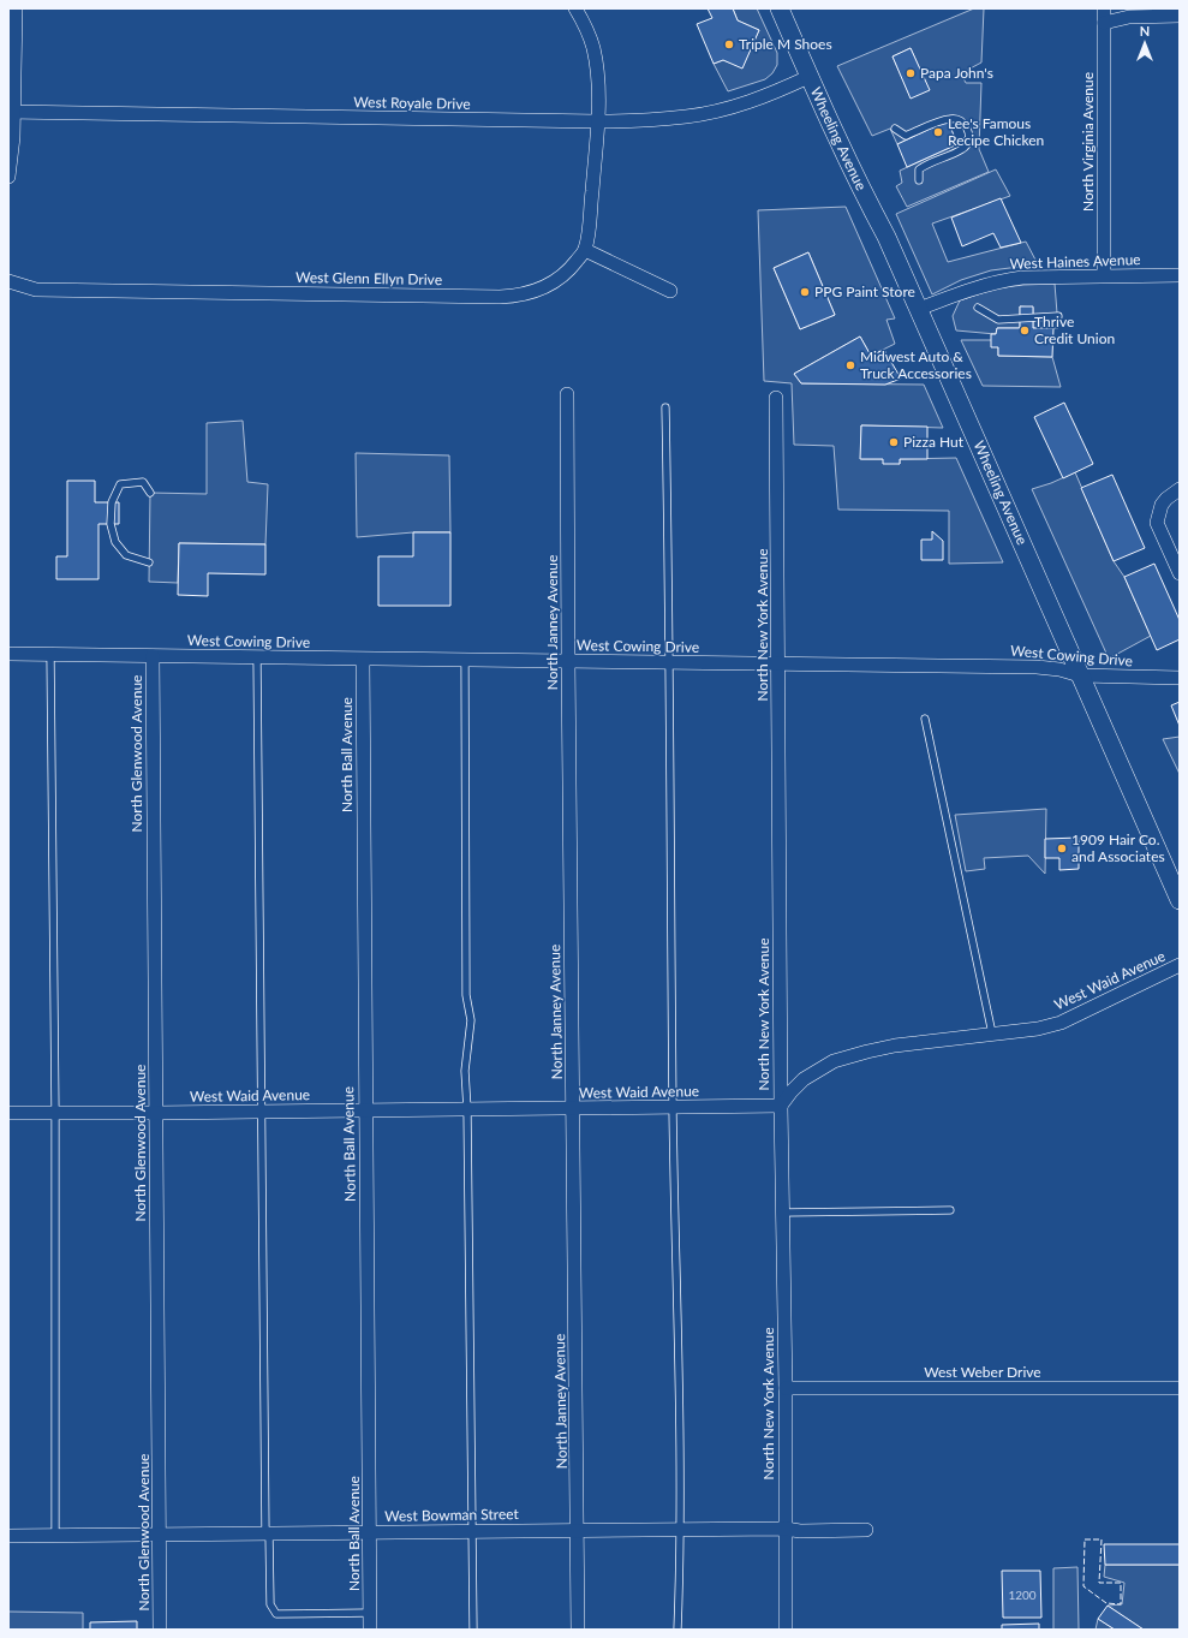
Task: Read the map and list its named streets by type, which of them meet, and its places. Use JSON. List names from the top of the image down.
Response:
{
  "streets": {
    "main road": ["Wheeling Avenue"],
    "street": [
      "West Royale Drive",
      "North Virginia Avenue",
      "West Haines Avenue",
      "West Glenn Ellyn Drive",
      "North Janney Avenue",
      "North New York Avenue",
      "West Cowing Drive",
      "North Glenwood Avenue",
      "North Ball Avenue",
      "West Waid Avenue",
      "West Weber Drive",
      "West Bowman Street"
    ]
  },
  "crossings": [
    ["West Royale Drive", "Wheeling Avenue"],
    ["Wheeling Avenue", "West Haines Avenue"],
    ["Wheeling Avenue", "West Cowing Drive"],
    ["North Virginia Avenue", "West Haines Avenue"],
    ["North Janney Avenue", "West Cowing Drive"],
    ["North Janney Avenue", "West Waid Avenue"],
    ["North Janney Avenue", "West Bowman Street"],
    ["North New York Avenue", "West Cowing Drive"],
    ["North New York Avenue", "West Waid Avenue"],
    ["North New York Avenue", "West Weber Drive"],
    ["North New York Avenue", "West Bowman Street"],
    ["West Cowing Drive", "North Glenwood Avenue"],
    ["West Cowing Drive", "North Ball Avenue"],
    ["North Glenwood Avenue", "West Waid Avenue"],
    ["North Glenwood Avenue", "West Bowman Street"],
    ["North Ball Avenue", "West Waid Avenue"],
    ["North Ball Avenue", "West Bowman Street"]
  ],
  "places": [
    "Triple M Shoes",
    "Papa John's",
    "Lee's Famous Recipe Chicken",
    "PPG Paint Store",
    "Thrive Credit Union",
    "Midwest Auto & Truck Accessories",
    "Pizza Hut",
    "1909 Hair Co. and Associates"
  ],
  "house_numbers": ["1200"],
  "north": "top"
}
